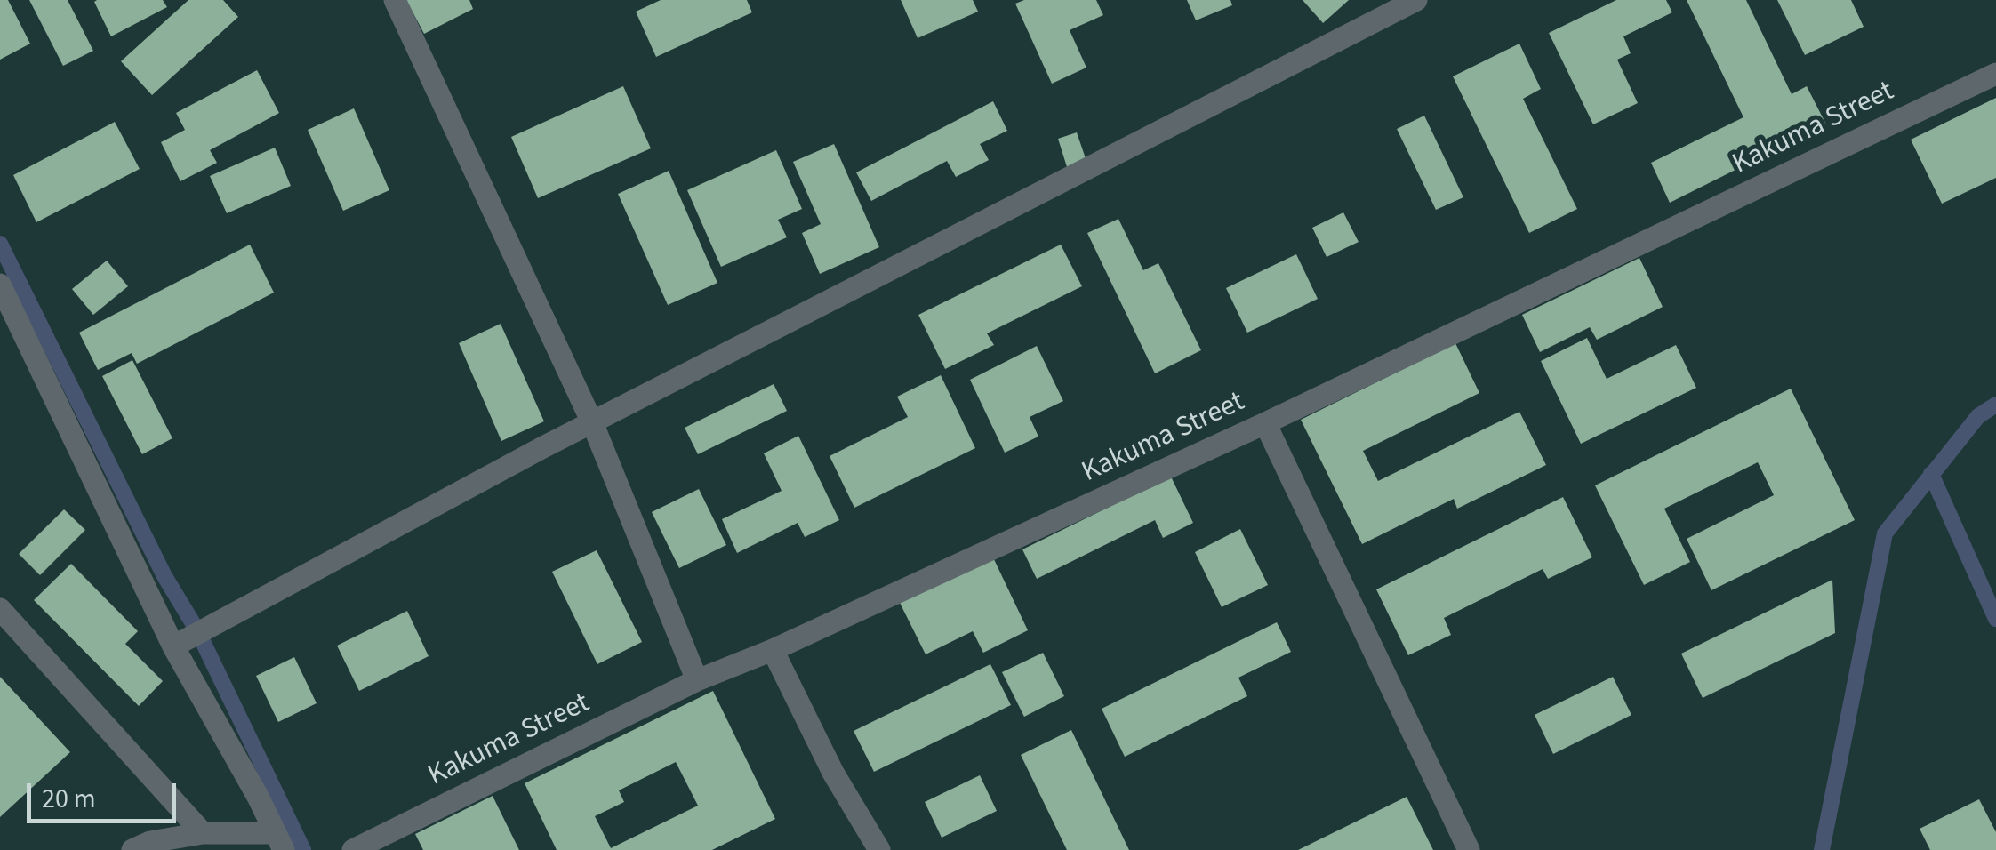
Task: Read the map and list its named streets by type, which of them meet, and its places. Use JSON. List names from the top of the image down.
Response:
{
  "streets": {
    "street": ["Kakuma Street"]
  },
  "scale_bar": "20 m"
}
